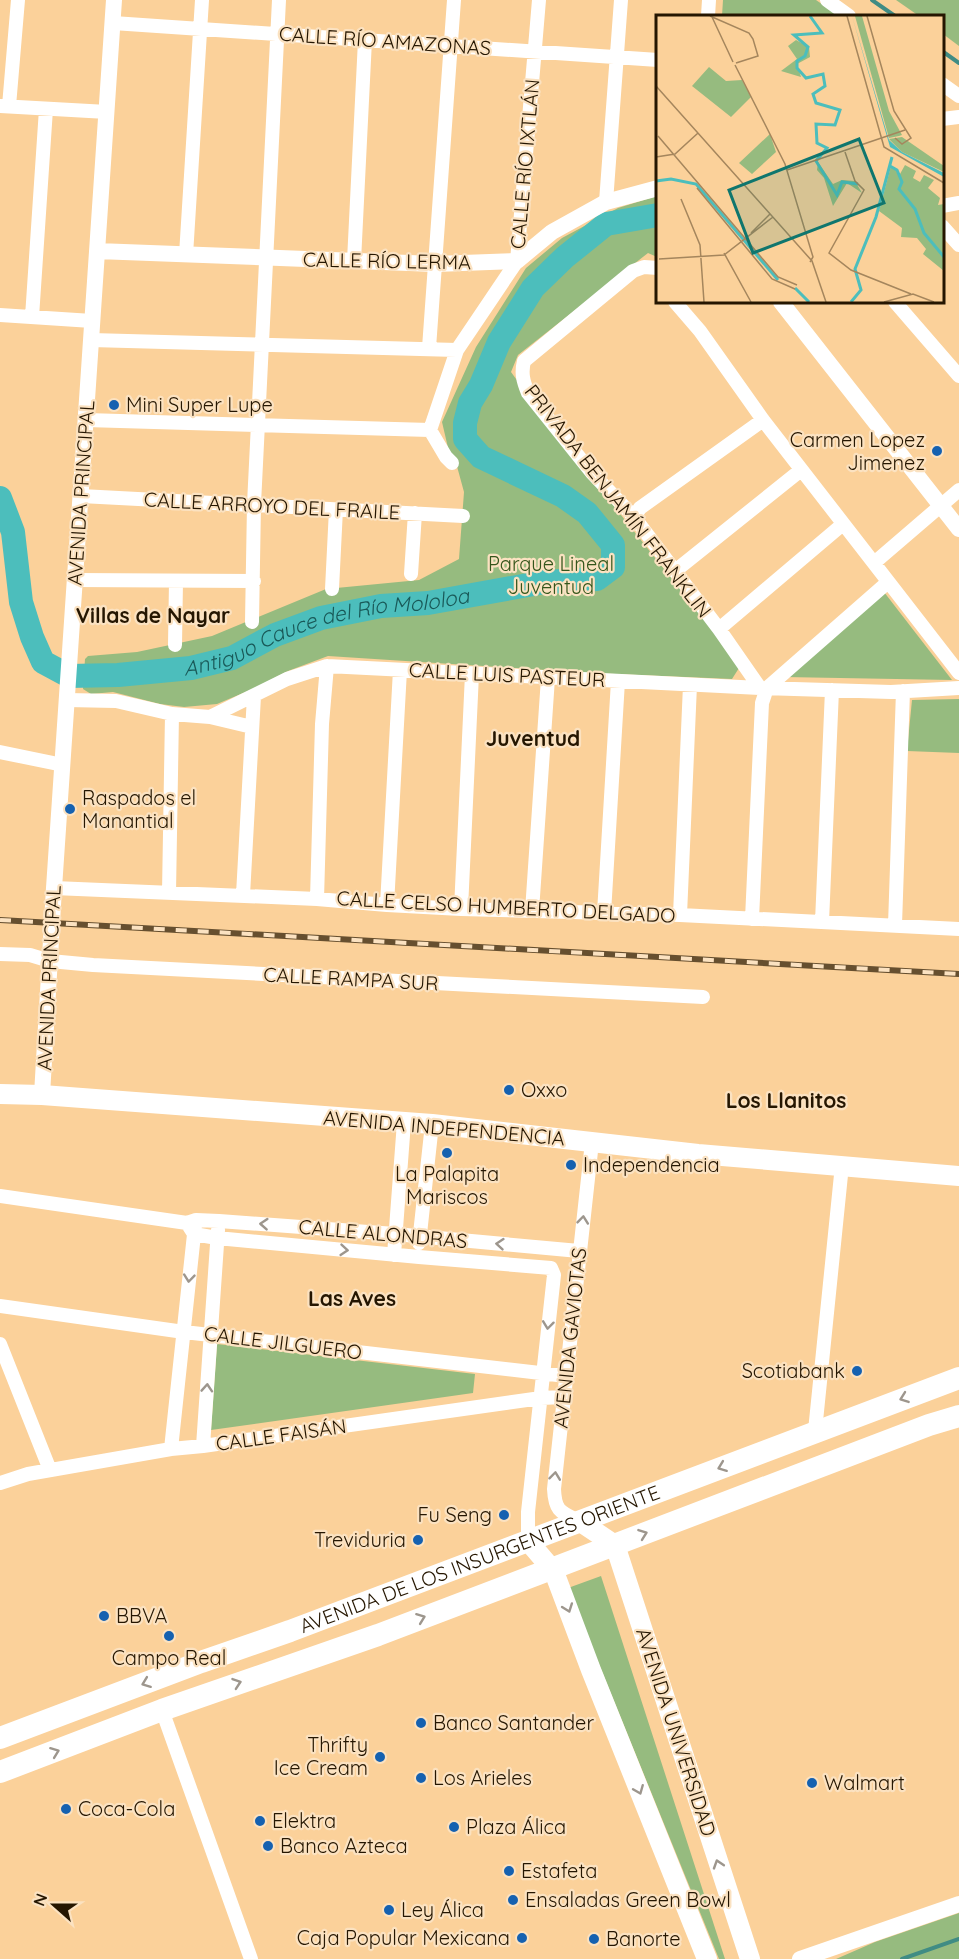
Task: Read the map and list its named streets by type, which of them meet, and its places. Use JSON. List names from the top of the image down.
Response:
{
  "streets": {
    "highway": ["AVENIDA DE LOS INSURGENTES ORIENTE"],
    "main road": ["AVENIDA INDEPENDENCIA", "AVENIDA UNIVERSIDAD"],
    "street": [
      "CALLE RÍO AMAZONAS",
      "CALLE RÍO IXTLÁN",
      "CALLE RÍO LERMA",
      "AVENIDA PRINCIPAL",
      "PRIVADA BENJAMÍN FRANKLIN",
      "CALLE ARROYO DEL FRAILE",
      "CALLE LUIS PASTEUR",
      "CALLE CELSO HUMBERTO DELGADO",
      "CALLE RAMPA SUR",
      "CALLE ALONDRAS",
      "AVENIDA GAVIOTAS",
      "CALLE JILGUERO",
      "CALLE FAISÁN"
    ]
  },
  "crossings": [
    ["CALLE RÍO AMAZONAS", "CALLE RÍO IXTLÁN"],
    ["CALLE RÍO AMAZONAS", "AVENIDA PRINCIPAL"],
    ["CALLE RÍO IXTLÁN", "CALLE RÍO LERMA"],
    ["CALLE RÍO LERMA", "AVENIDA PRINCIPAL"],
    ["AVENIDA PRINCIPAL", "CALLE ARROYO DEL FRAILE"],
    ["AVENIDA PRINCIPAL", "CALLE CELSO HUMBERTO DELGADO"],
    ["AVENIDA PRINCIPAL", "CALLE RAMPA SUR"],
    ["AVENIDA PRINCIPAL", "AVENIDA INDEPENDENCIA"],
    ["PRIVADA BENJAMÍN FRANKLIN", "CALLE LUIS PASTEUR"],
    ["AVENIDA INDEPENDENCIA", "AVENIDA GAVIOTAS"],
    ["CALLE ALONDRAS", "AVENIDA GAVIOTAS"],
    ["AVENIDA GAVIOTAS", "CALLE JILGUERO"],
    ["AVENIDA GAVIOTAS", "CALLE FAISÁN"],
    ["AVENIDA GAVIOTAS", "AVENIDA DE LOS INSURGENTES ORIENTE"],
    ["AVENIDA DE LOS INSURGENTES ORIENTE", "AVENIDA UNIVERSIDAD"]
  ],
  "districts": [
    "Villas de Nayar",
    "Juventud",
    "Los Llanitos",
    "Las Aves"
  ],
  "water": ["Antiguo Cauce del Río Mololoa"],
  "parks": ["Parque Lineal Juventud"],
  "places": [
    "Mini Super Lupe",
    "Carmen Lopez Jimenez",
    "Raspados el Manantial",
    "Oxxo",
    "La Palapita Mariscos",
    "Independencia",
    "Scotiabank",
    "Fu Seng",
    "Treviduria",
    "BBVA",
    "Campo Real",
    "Banco Santander",
    "Thrifty Ice Cream",
    "Los Arieles",
    "Walmart",
    "Coca-Cola",
    "Elektra",
    "Plaza Álica",
    "Banco Azteca",
    "Estafeta",
    "Ensaladas Green Bowl",
    "Ley Álica",
    "Caja Popular Mexicana",
    "Banorte"
  ],
  "north": "left"
}
